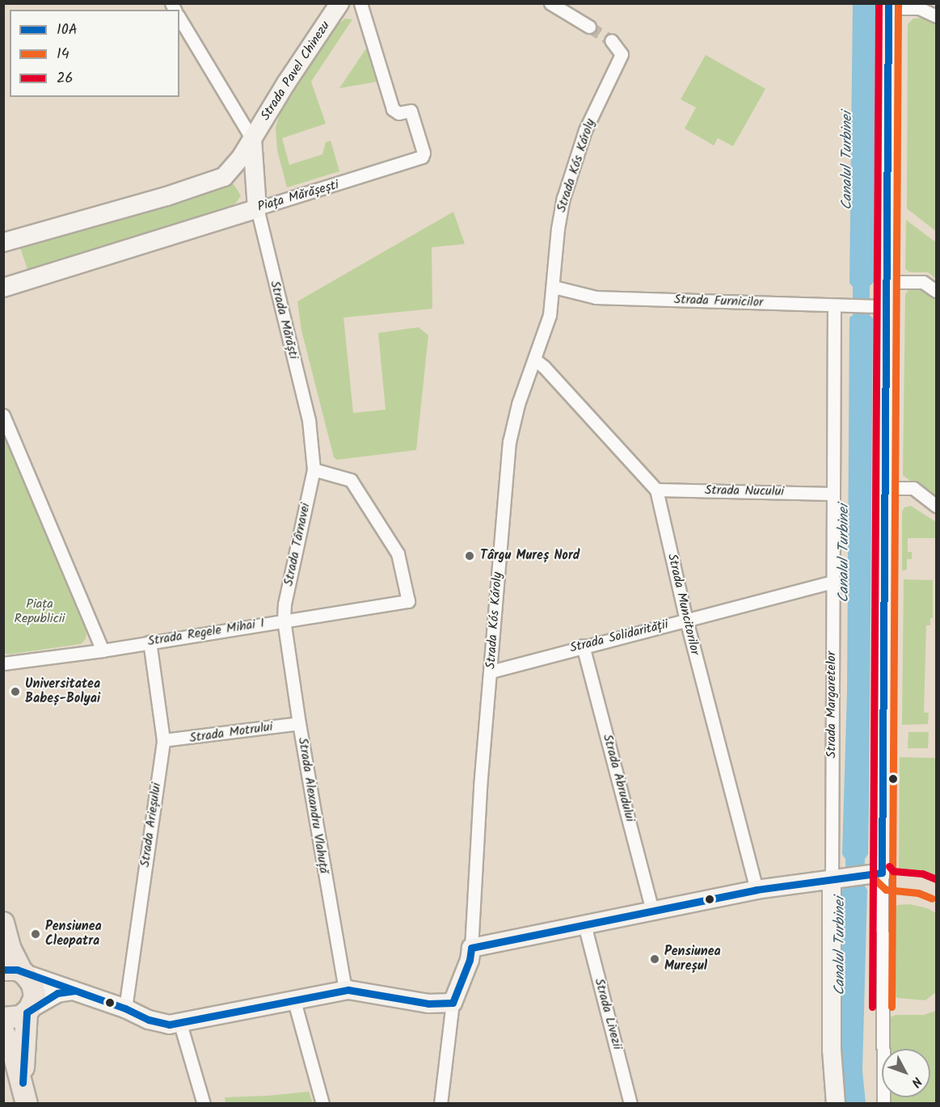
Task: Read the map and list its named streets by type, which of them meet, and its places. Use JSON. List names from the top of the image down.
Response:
{
  "streets": {
    "street": [
      "Strada Pavel Chinezu",
      "Strada Kós Károly",
      "Piața Mărășești",
      "Strada Furnicilor",
      "Strada Mărăști",
      "Strada Nucului",
      "Strada Târnavei",
      "Strada Muncitorilor",
      "Strada Regele Mihai I",
      "Strada Solidarității",
      "Strada Margaretelor",
      "Strada Motrului",
      "Strada Abrudului",
      "Strada Alexandru Vlahuță",
      "Strada Arieșului",
      "Strada Livezii"
    ]
  },
  "crossings": [
    ["Strada Pavel Chinezu", "Strada Mărăști"],
    ["Strada Kós Károly", "Strada Furnicilor"],
    ["Strada Kós Károly", "Strada Muncitorilor"],
    ["Strada Kós Károly", "Strada Solidarității"],
    ["Piața Mărășești", "Strada Mărăști"],
    ["Strada Furnicilor", "Strada Margaretelor"],
    ["Strada Mărăști", "Strada Târnavei"],
    ["Strada Mărăști", "Strada Regele Mihai I"],
    ["Strada Nucului", "Strada Muncitorilor"],
    ["Strada Nucului", "Strada Margaretelor"],
    ["Strada Târnavei", "Strada Regele Mihai I"],
    ["Strada Târnavei", "Strada Alexandru Vlahuță"],
    ["Strada Muncitorilor", "Strada Solidarității"],
    ["Strada Regele Mihai I", "Strada Alexandru Vlahuță"],
    ["Strada Regele Mihai I", "Strada Arieșului"],
    ["Strada Solidarității", "Strada Margaretelor"],
    ["Strada Solidarității", "Strada Abrudului"],
    ["Strada Motrului", "Strada Alexandru Vlahuță"],
    ["Strada Motrului", "Strada Arieșului"]
  ],
  "water": ["Canalul Turbinei"],
  "parks": ["Piața Republicii"],
  "places": [
    "Târgu Mureș Nord",
    "Universitatea Babeș-Bolyai",
    "Pensiunea Cleopatra",
    "Pensiunea Mureșul"
  ],
  "lines": ["transit line 10A", "transit line 14", "transit line 26"],
  "legend": ["10A", "14", "26"],
  "north": "bottom right"
}
